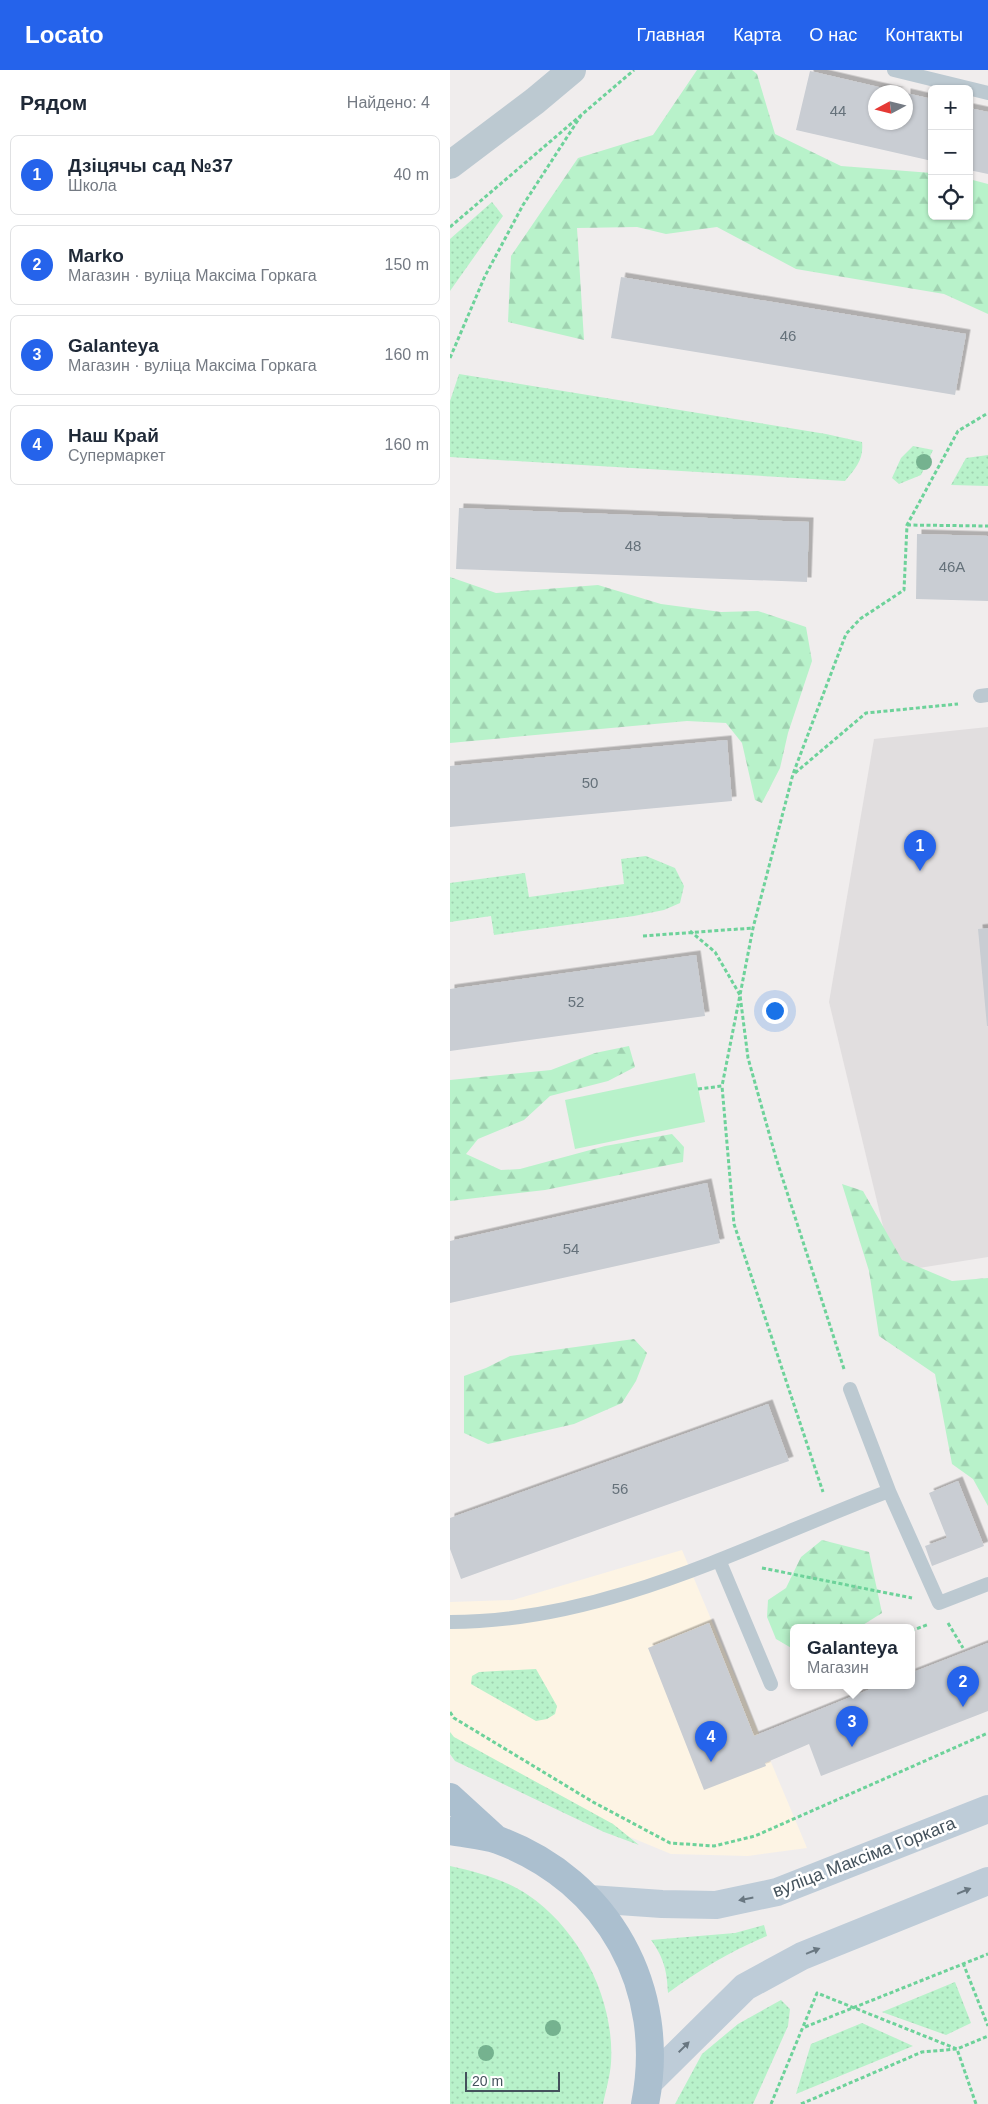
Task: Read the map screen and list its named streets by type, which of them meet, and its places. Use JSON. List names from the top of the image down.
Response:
{
  "streets": {
    "main road": ["вуліца Максіма Горкага"]
  },
  "house_numbers": [
    "44",
    "46",
    "48",
    "46А",
    "50",
    "52",
    "54",
    "56"
  ],
  "scale_bar": "20 m",
  "north": "left",
  "page": {
    "header": "Locato",
    "nav": [
      "Главная",
      "Карта",
      "О нас",
      "Контакты"
    ],
    "heading": ["Рядом", "Найдено: 4"],
    "map_buttons": ["+", "−"],
    "list": [
      {
        "mark": "1",
        "name": "Дзіцячы сад №37",
        "note": "Школа",
        "value": "40 m"
      },
      {
        "mark": "2",
        "name": "Marko",
        "note": "Магазин · вуліца Максіма Горкага",
        "value": "150 m"
      },
      {
        "mark": "3",
        "name": "Galanteya",
        "note": "Магазин · вуліца Максіма Горкага",
        "value": "160 m"
      },
      {
        "mark": "4",
        "name": "Наш Край",
        "note": "Супермаркет",
        "value": "160 m"
      }
    ],
    "pins": [
      "1",
      "2",
      "3",
      "4"
    ],
    "popup": ["Galanteya", "Магазин"],
    "scale": "20 m"
  }
}
